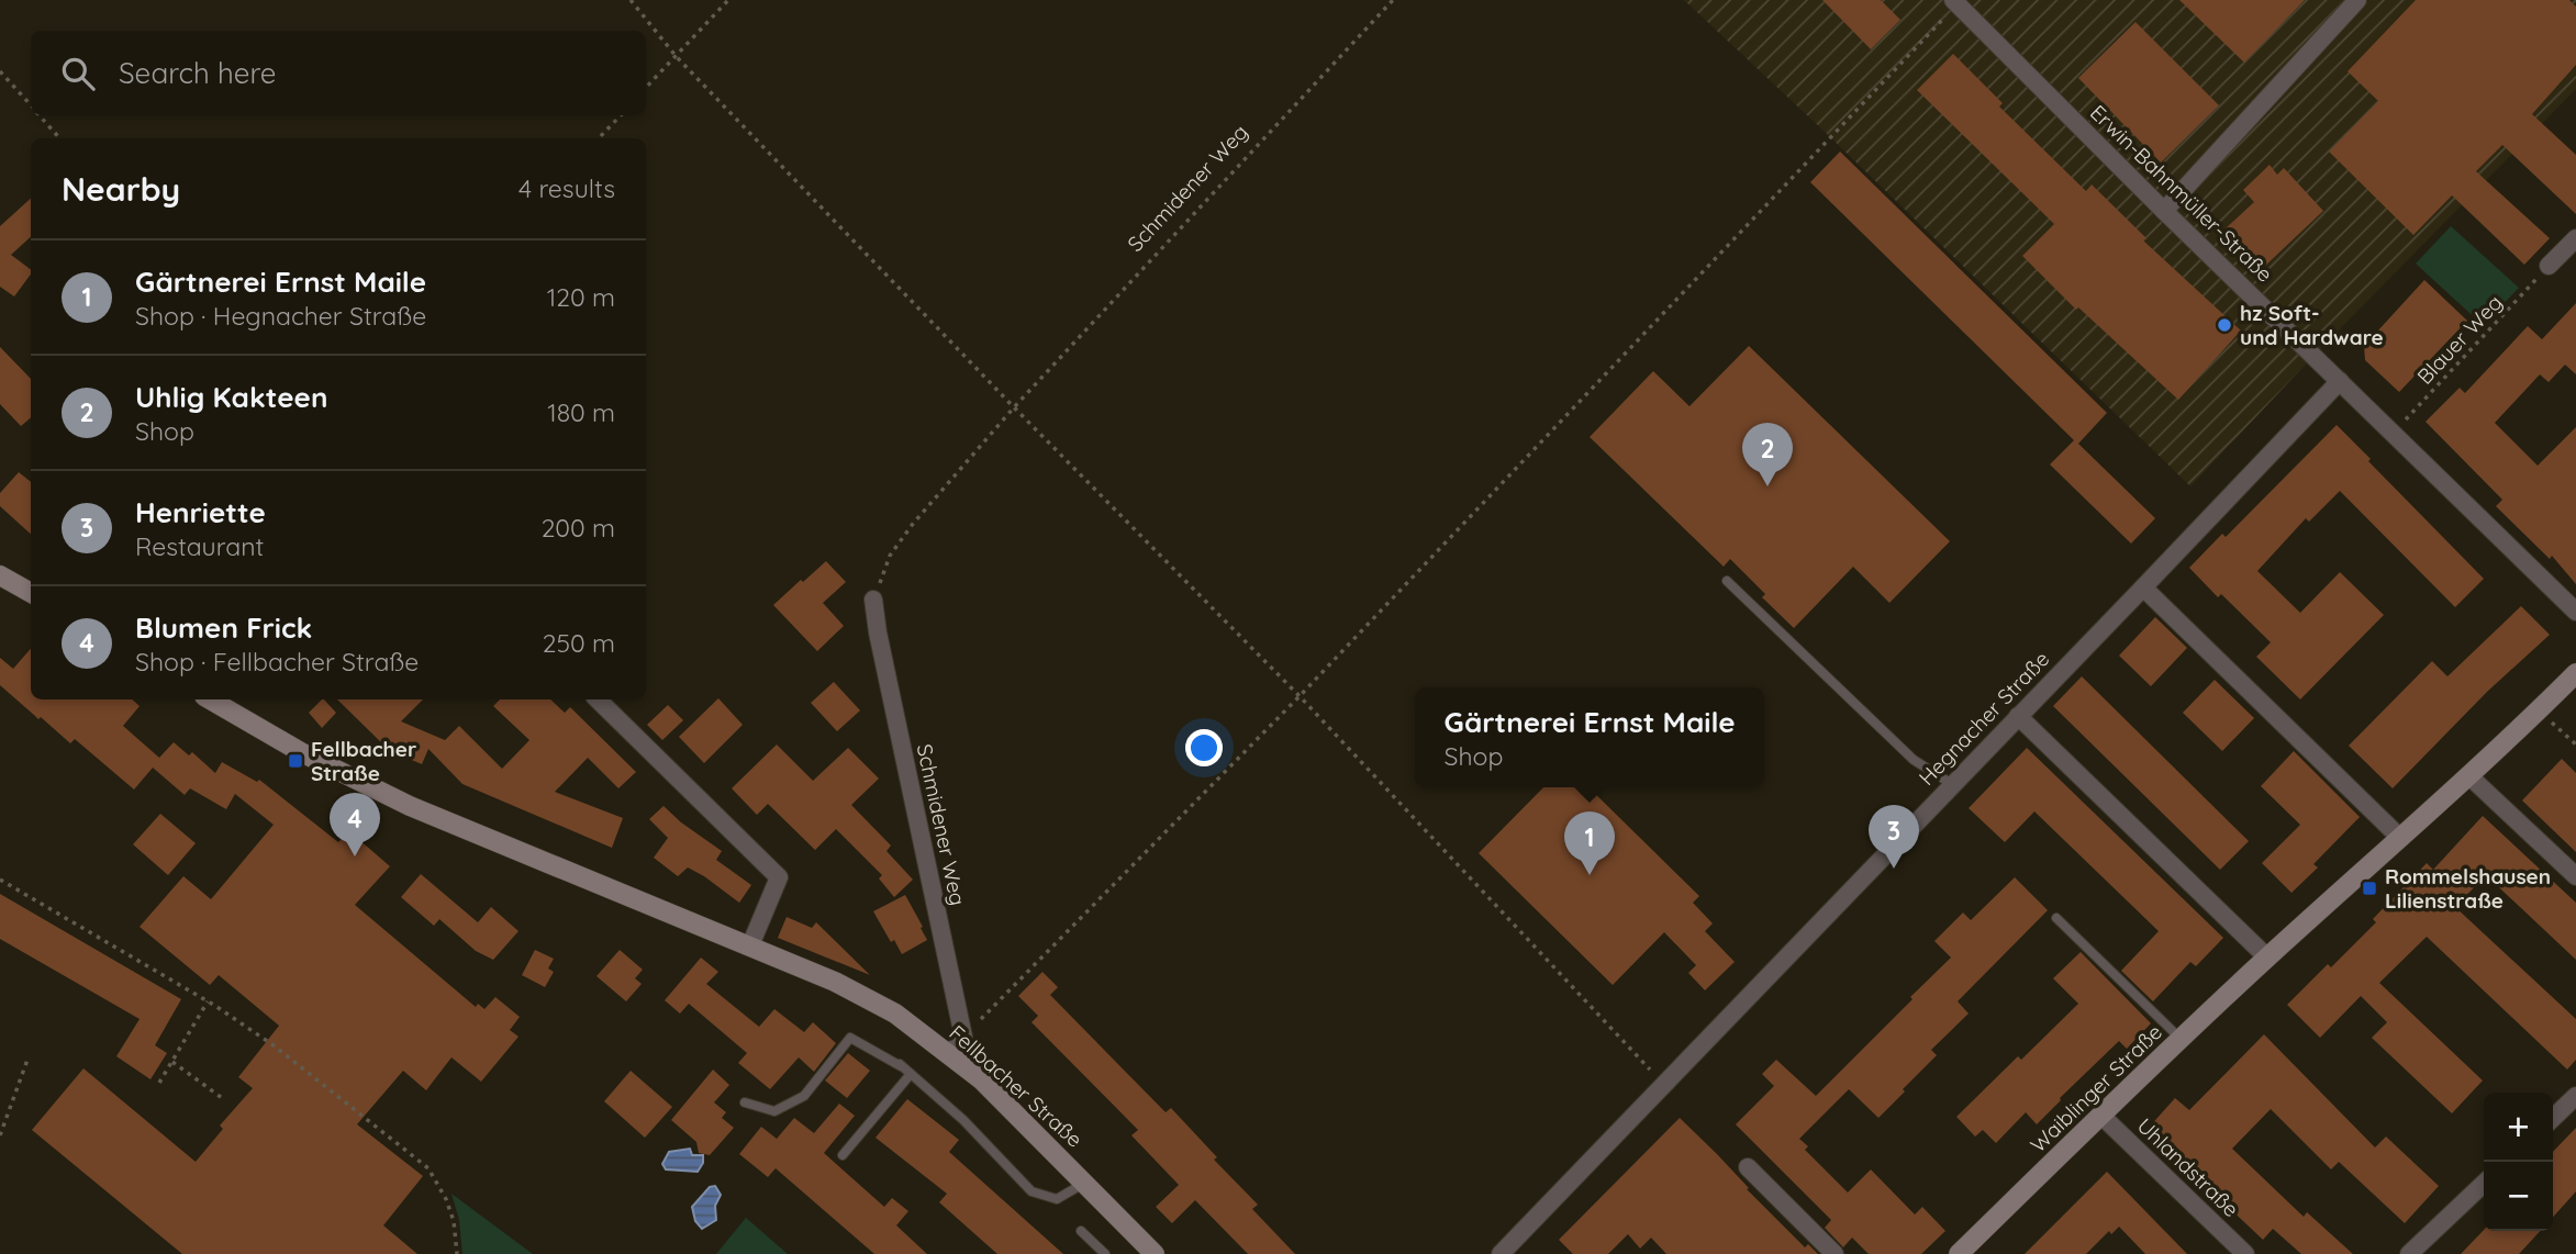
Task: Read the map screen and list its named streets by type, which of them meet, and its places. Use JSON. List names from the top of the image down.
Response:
{
  "streets": {
    "main road": ["Fellbacher Straße", "Waiblinger Straße"],
    "street": [
      "Schmidener Weg",
      "Erwin-Bahnmüller-Straße",
      "Hegnacher Straße",
      "Uhlandstraße"
    ],
    "path": ["Blauer Weg"]
  },
  "crossings": [
    ["Erwin-Bahnmüller-Straße", "Blauer Weg"],
    ["Erwin-Bahnmüller-Straße", "Hegnacher Straße"],
    ["Waiblinger Straße", "Uhlandstraße"]
  ],
  "places": {
    "other": ["hz Soft- und Hardware"],
    "transit": ["Fellbacher Straße", "Rommelshausen Lilienstraße"]
  },
  "page": {
    "search": "Search here",
    "heading": ["Nearby", "4 results"],
    "list": [
      {
        "mark": "1",
        "name": "Gärtnerei Ernst Maile",
        "note": "Shop · Hegnacher Straße",
        "value": "120 m"
      },
      {
        "mark": "2",
        "name": "Uhlig Kakteen",
        "note": "Shop",
        "value": "180 m"
      },
      {
        "mark": "3",
        "name": "Henriette",
        "note": "Restaurant",
        "value": "200 m"
      },
      {
        "mark": "4",
        "name": "Blumen Frick",
        "note": "Shop · Fellbacher Straße",
        "value": "250 m"
      }
    ],
    "pins": [
      "2",
      "4",
      "3",
      "1"
    ],
    "popup": ["Gärtnerei Ernst Maile", "Shop"],
    "map_buttons": ["+", "−"]
  }
}
